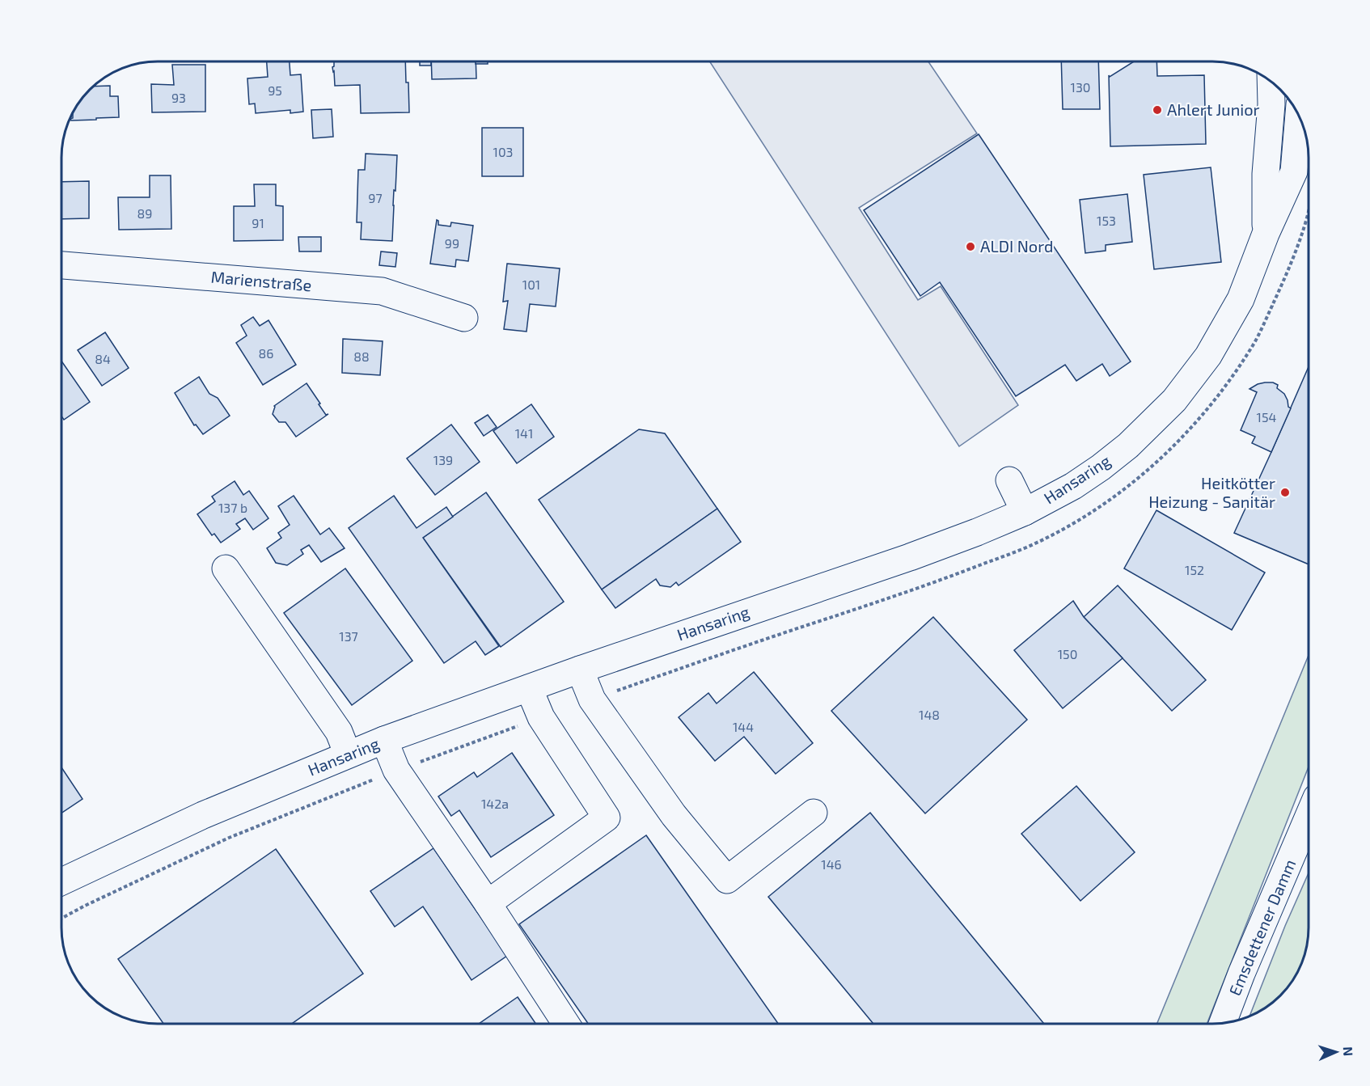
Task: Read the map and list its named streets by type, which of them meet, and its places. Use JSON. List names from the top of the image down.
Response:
{
  "streets": {
    "street": ["Marienstraße", "Hansaring", "Emsdettener Damm"]
  },
  "places": ["Ahlert Junior", "ALDI Nord", "Heitkötter Heizung - Sanitär"],
  "house_numbers": [
    "130",
    "95",
    "93",
    "103",
    "97",
    "89",
    "153",
    "91",
    "99",
    "101",
    "86",
    "88",
    "84",
    "154",
    "141",
    "139",
    "137 b",
    "152",
    "137",
    "150",
    "148",
    "144",
    "142a",
    "146"
  ],
  "north": "right"
}
